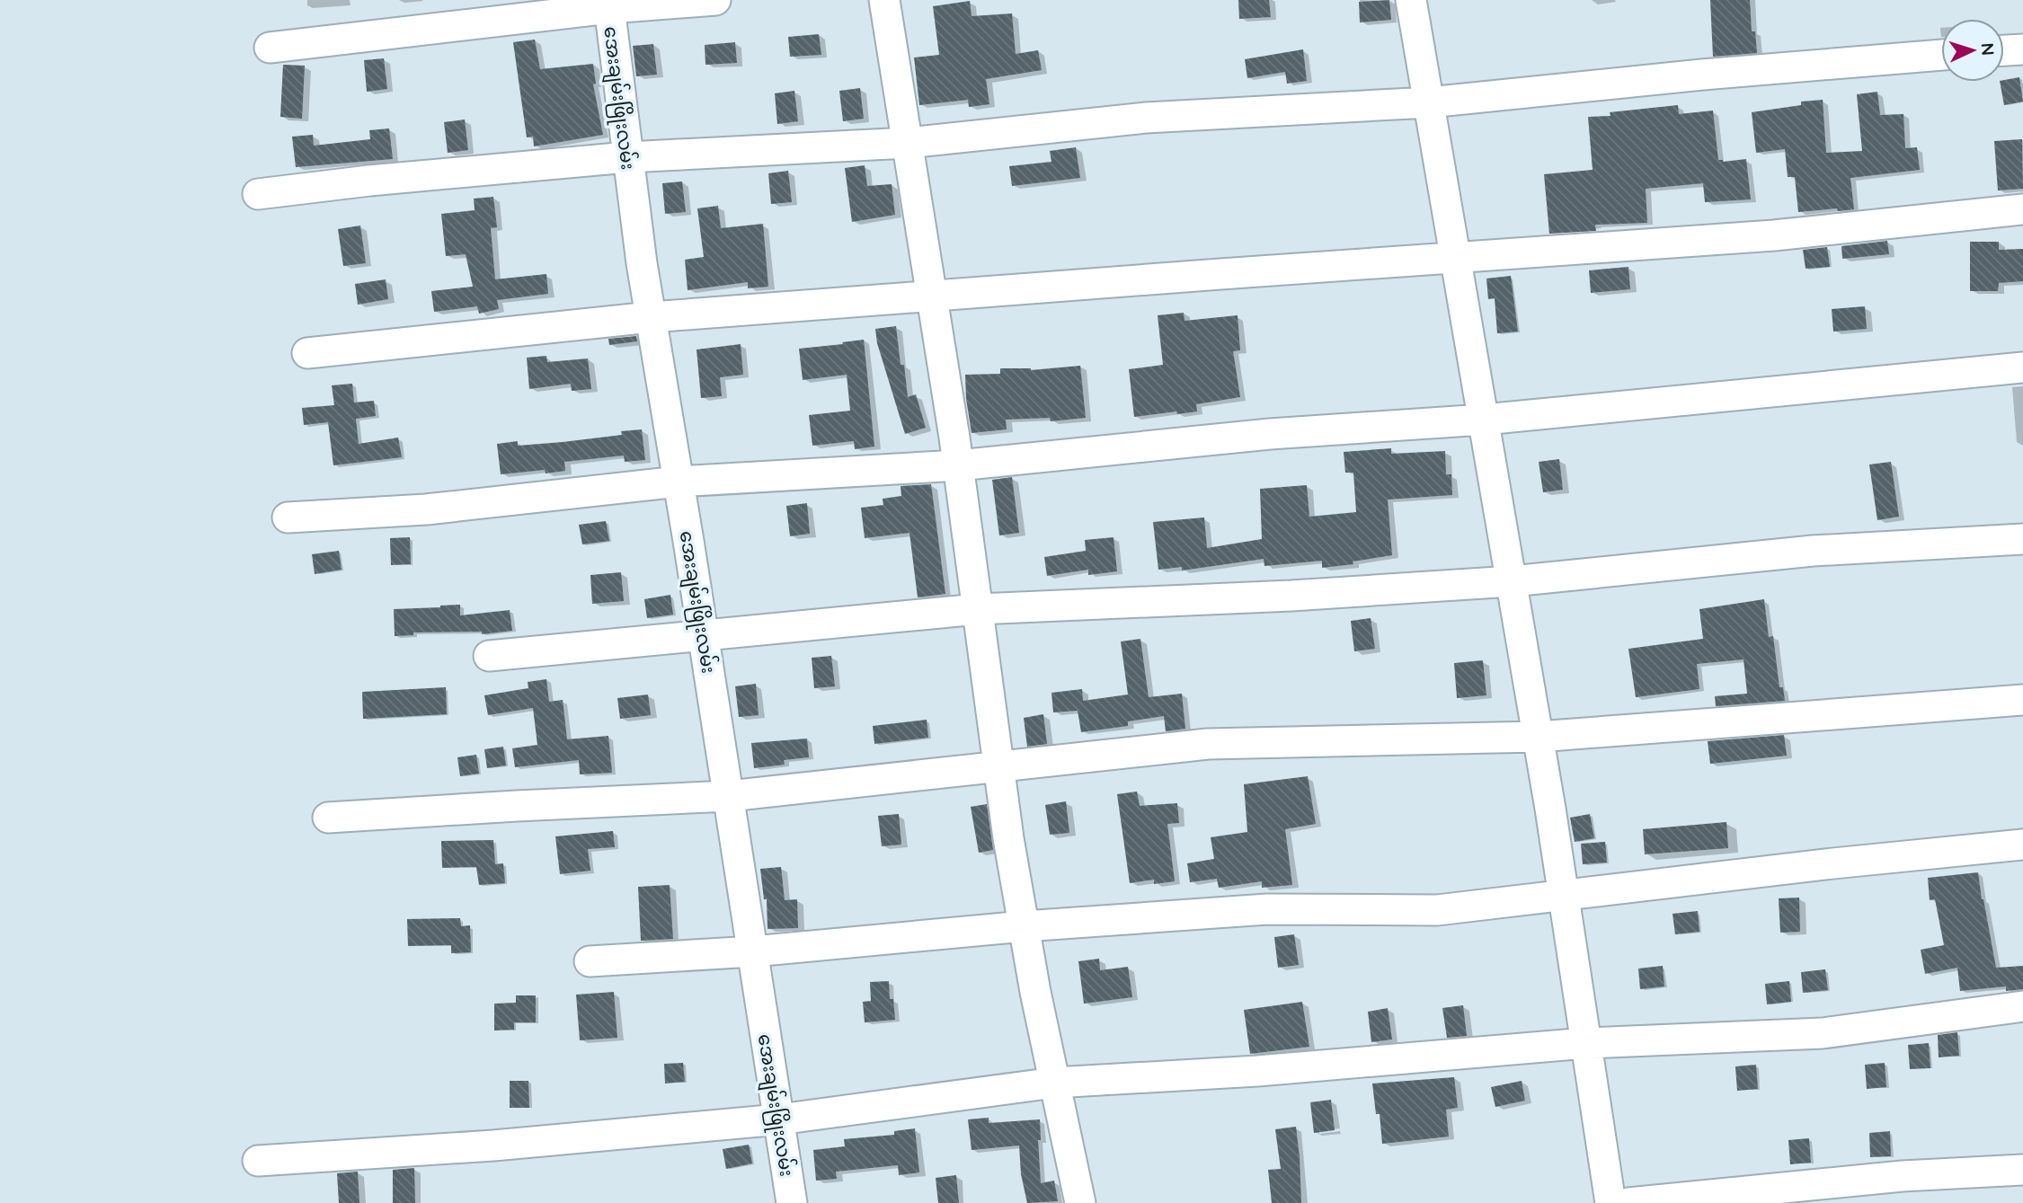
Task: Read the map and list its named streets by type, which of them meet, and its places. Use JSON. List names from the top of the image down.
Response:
{
  "streets": {
    "street": ["အေးချမ်းဖြိုးလမ်း"]
  },
  "north": "right"
}
